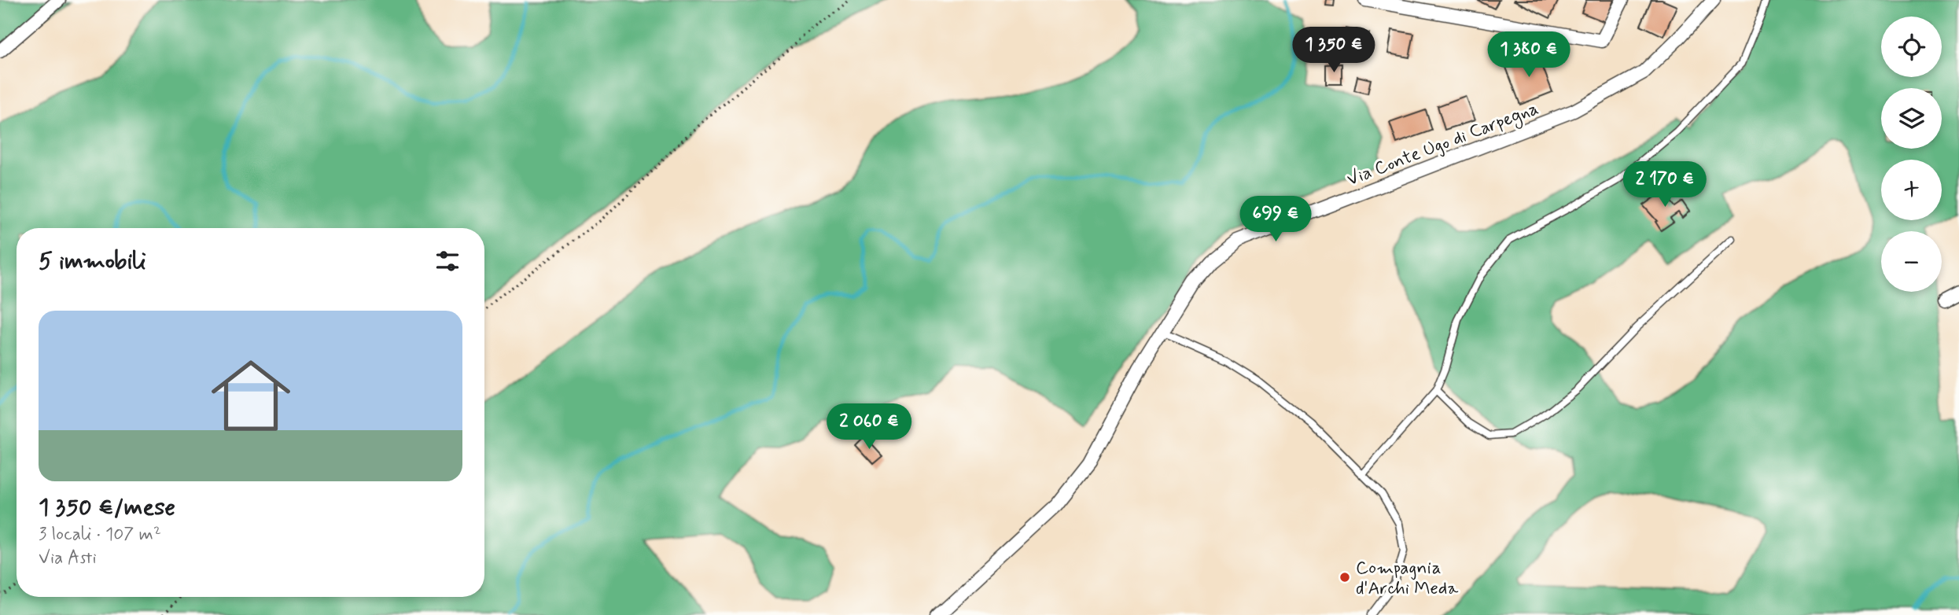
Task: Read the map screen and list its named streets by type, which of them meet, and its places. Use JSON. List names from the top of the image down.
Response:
{
  "streets": {
    "street": ["Via Conte Ugo di Carpegna"]
  },
  "places": ["Compagnia d'Archi Meda"],
  "page": {
    "map_buttons": ["+", "−"],
    "price": [
      "1 350 €",
      "1 380 €",
      "2 170 €",
      "699 €",
      "2 060 €"
    ],
    "heading": "5 immobili",
    "list": [
      {
        "name": "1 350 €/mese",
        "note": "3 locali · 107 m² · Via Asti"
      }
    ]
  }
}
